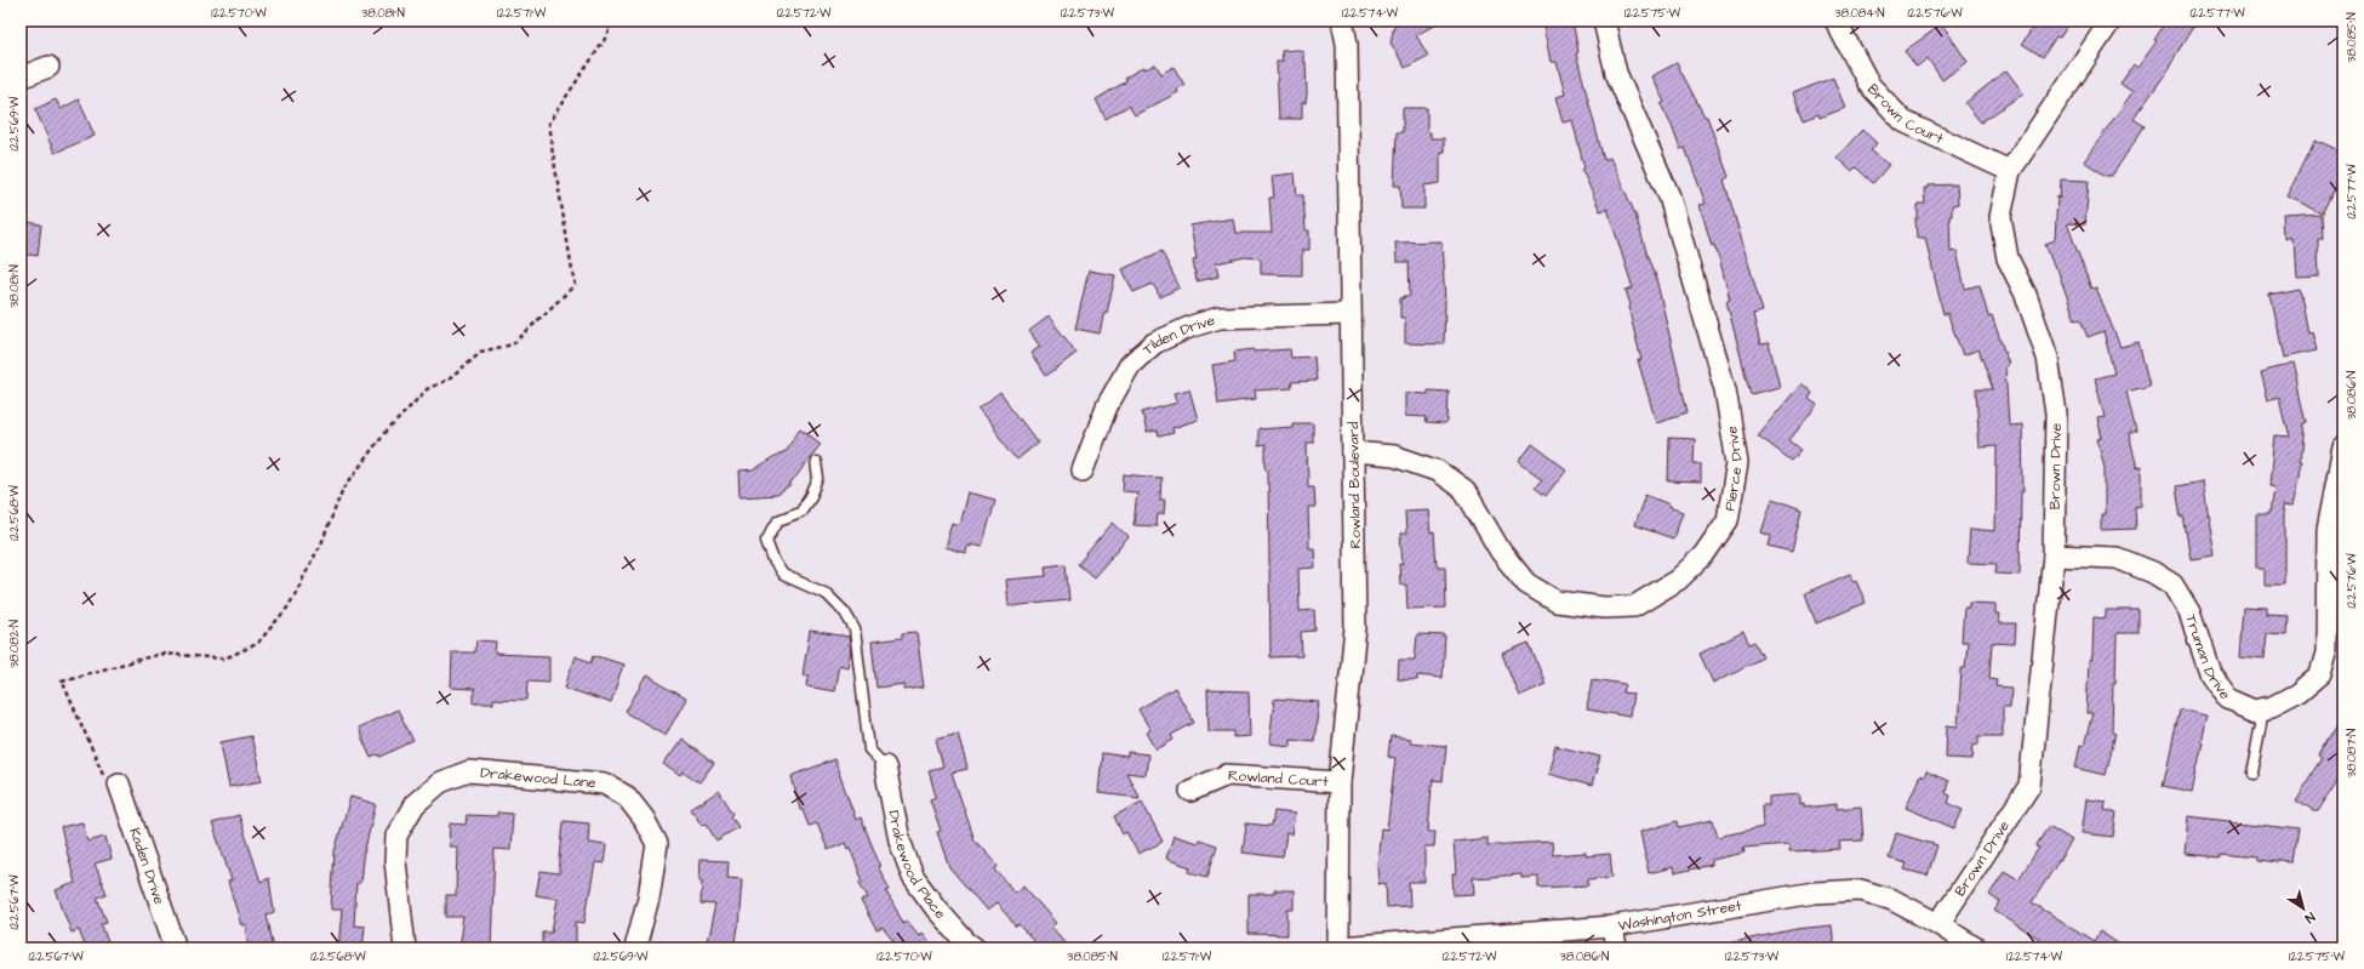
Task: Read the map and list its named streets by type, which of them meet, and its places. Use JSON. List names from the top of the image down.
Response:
{
  "streets": {
    "street": [
      "Brown Court",
      "Tilden Drive",
      "Brown Drive",
      "Pierce Drive",
      "Rowland Boulevard",
      "Truman Drive",
      "Drakewood Lane",
      "Rowland Court",
      "Drakewood Place",
      "Kaden Drive",
      "Washington Street"
    ]
  },
  "crossings": [
    ["Brown Court", "Brown Drive"],
    ["Tilden Drive", "Rowland Boulevard"],
    ["Brown Drive", "Truman Drive"],
    ["Brown Drive", "Washington Street"],
    ["Pierce Drive", "Rowland Boulevard"],
    ["Rowland Boulevard", "Rowland Court"],
    ["Rowland Boulevard", "Washington Street"]
  ],
  "north": "bottom right",
  "coordinates": [
    "122.570°W",
    "38.081°N",
    "122.571°W",
    "122.572°W",
    "122.573°W",
    "122.574°W",
    "122.575°W",
    "38.084°N",
    "122.576°W",
    "122.577°W",
    "38.085°N",
    "122.569°W",
    "38.086°N",
    "122.568°W",
    "38.082°N",
    "38.087°N",
    "122.567°W"
  ]
}
